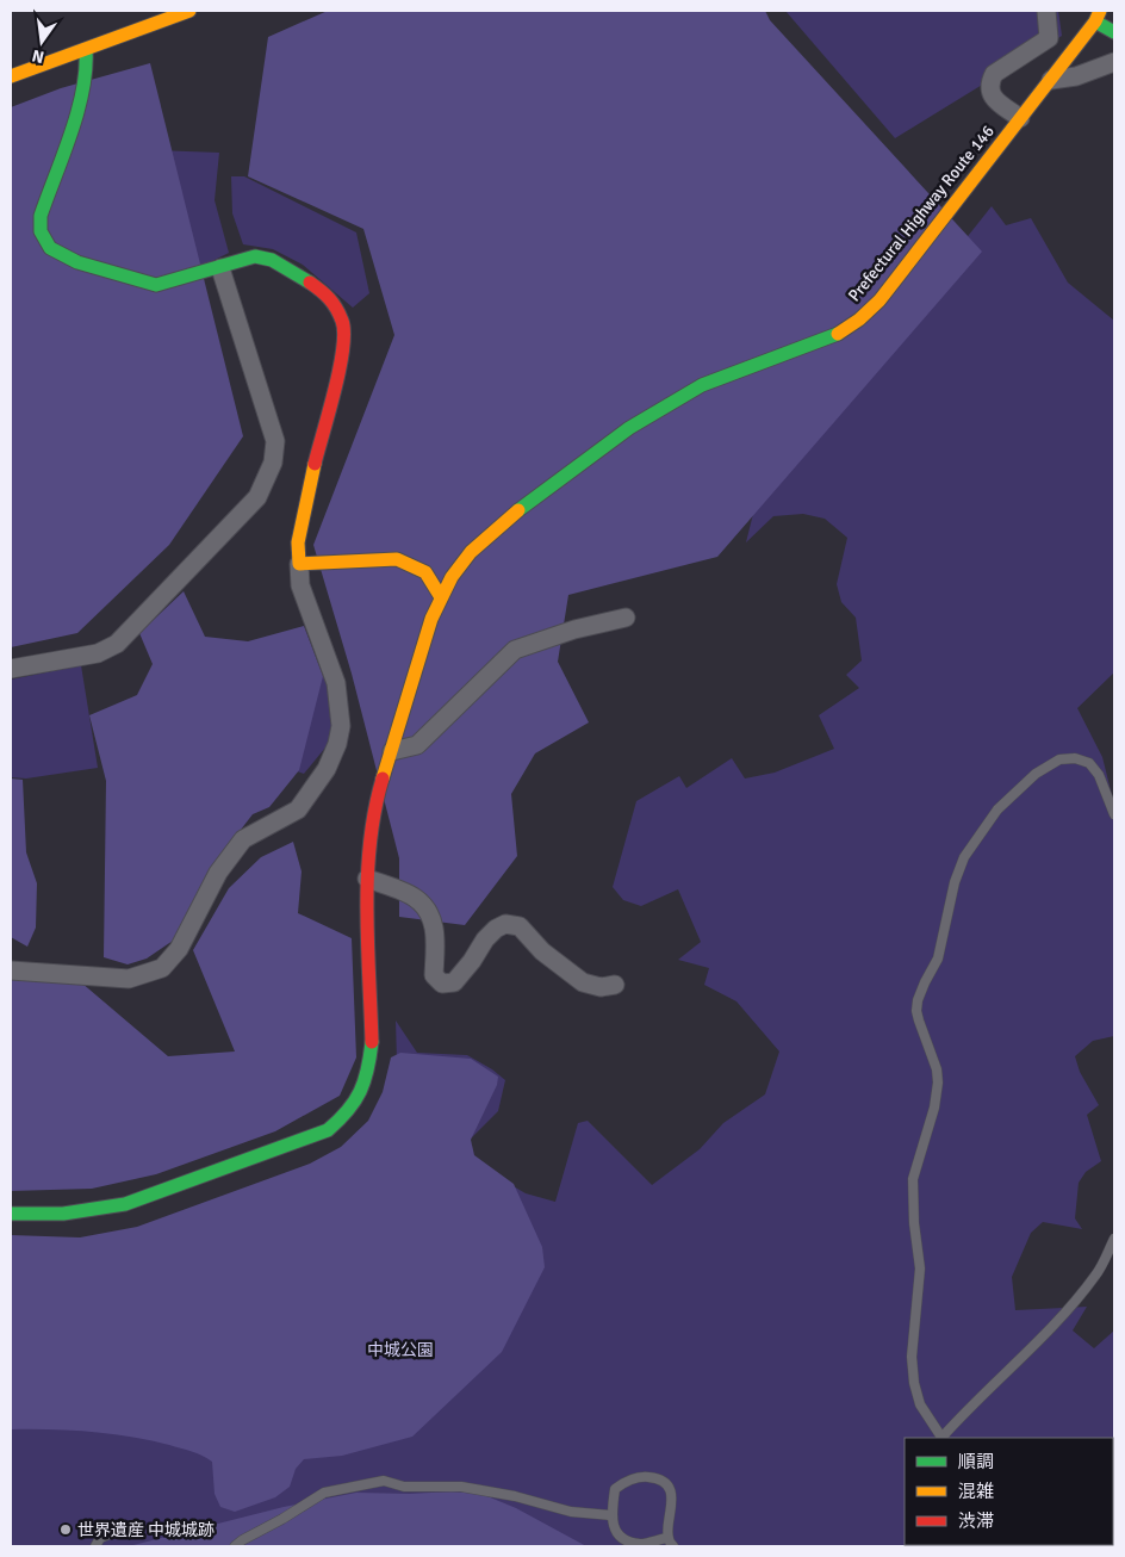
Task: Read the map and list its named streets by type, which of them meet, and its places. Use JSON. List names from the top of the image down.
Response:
{
  "streets": {
    "main road": ["Prefectural Highway Route 146"]
  },
  "parks": ["中城公園"],
  "places": ["世界遺産 中城城跡"],
  "legend": ["順調", "混雑", "渋滞"],
  "north": "bottom"
}
